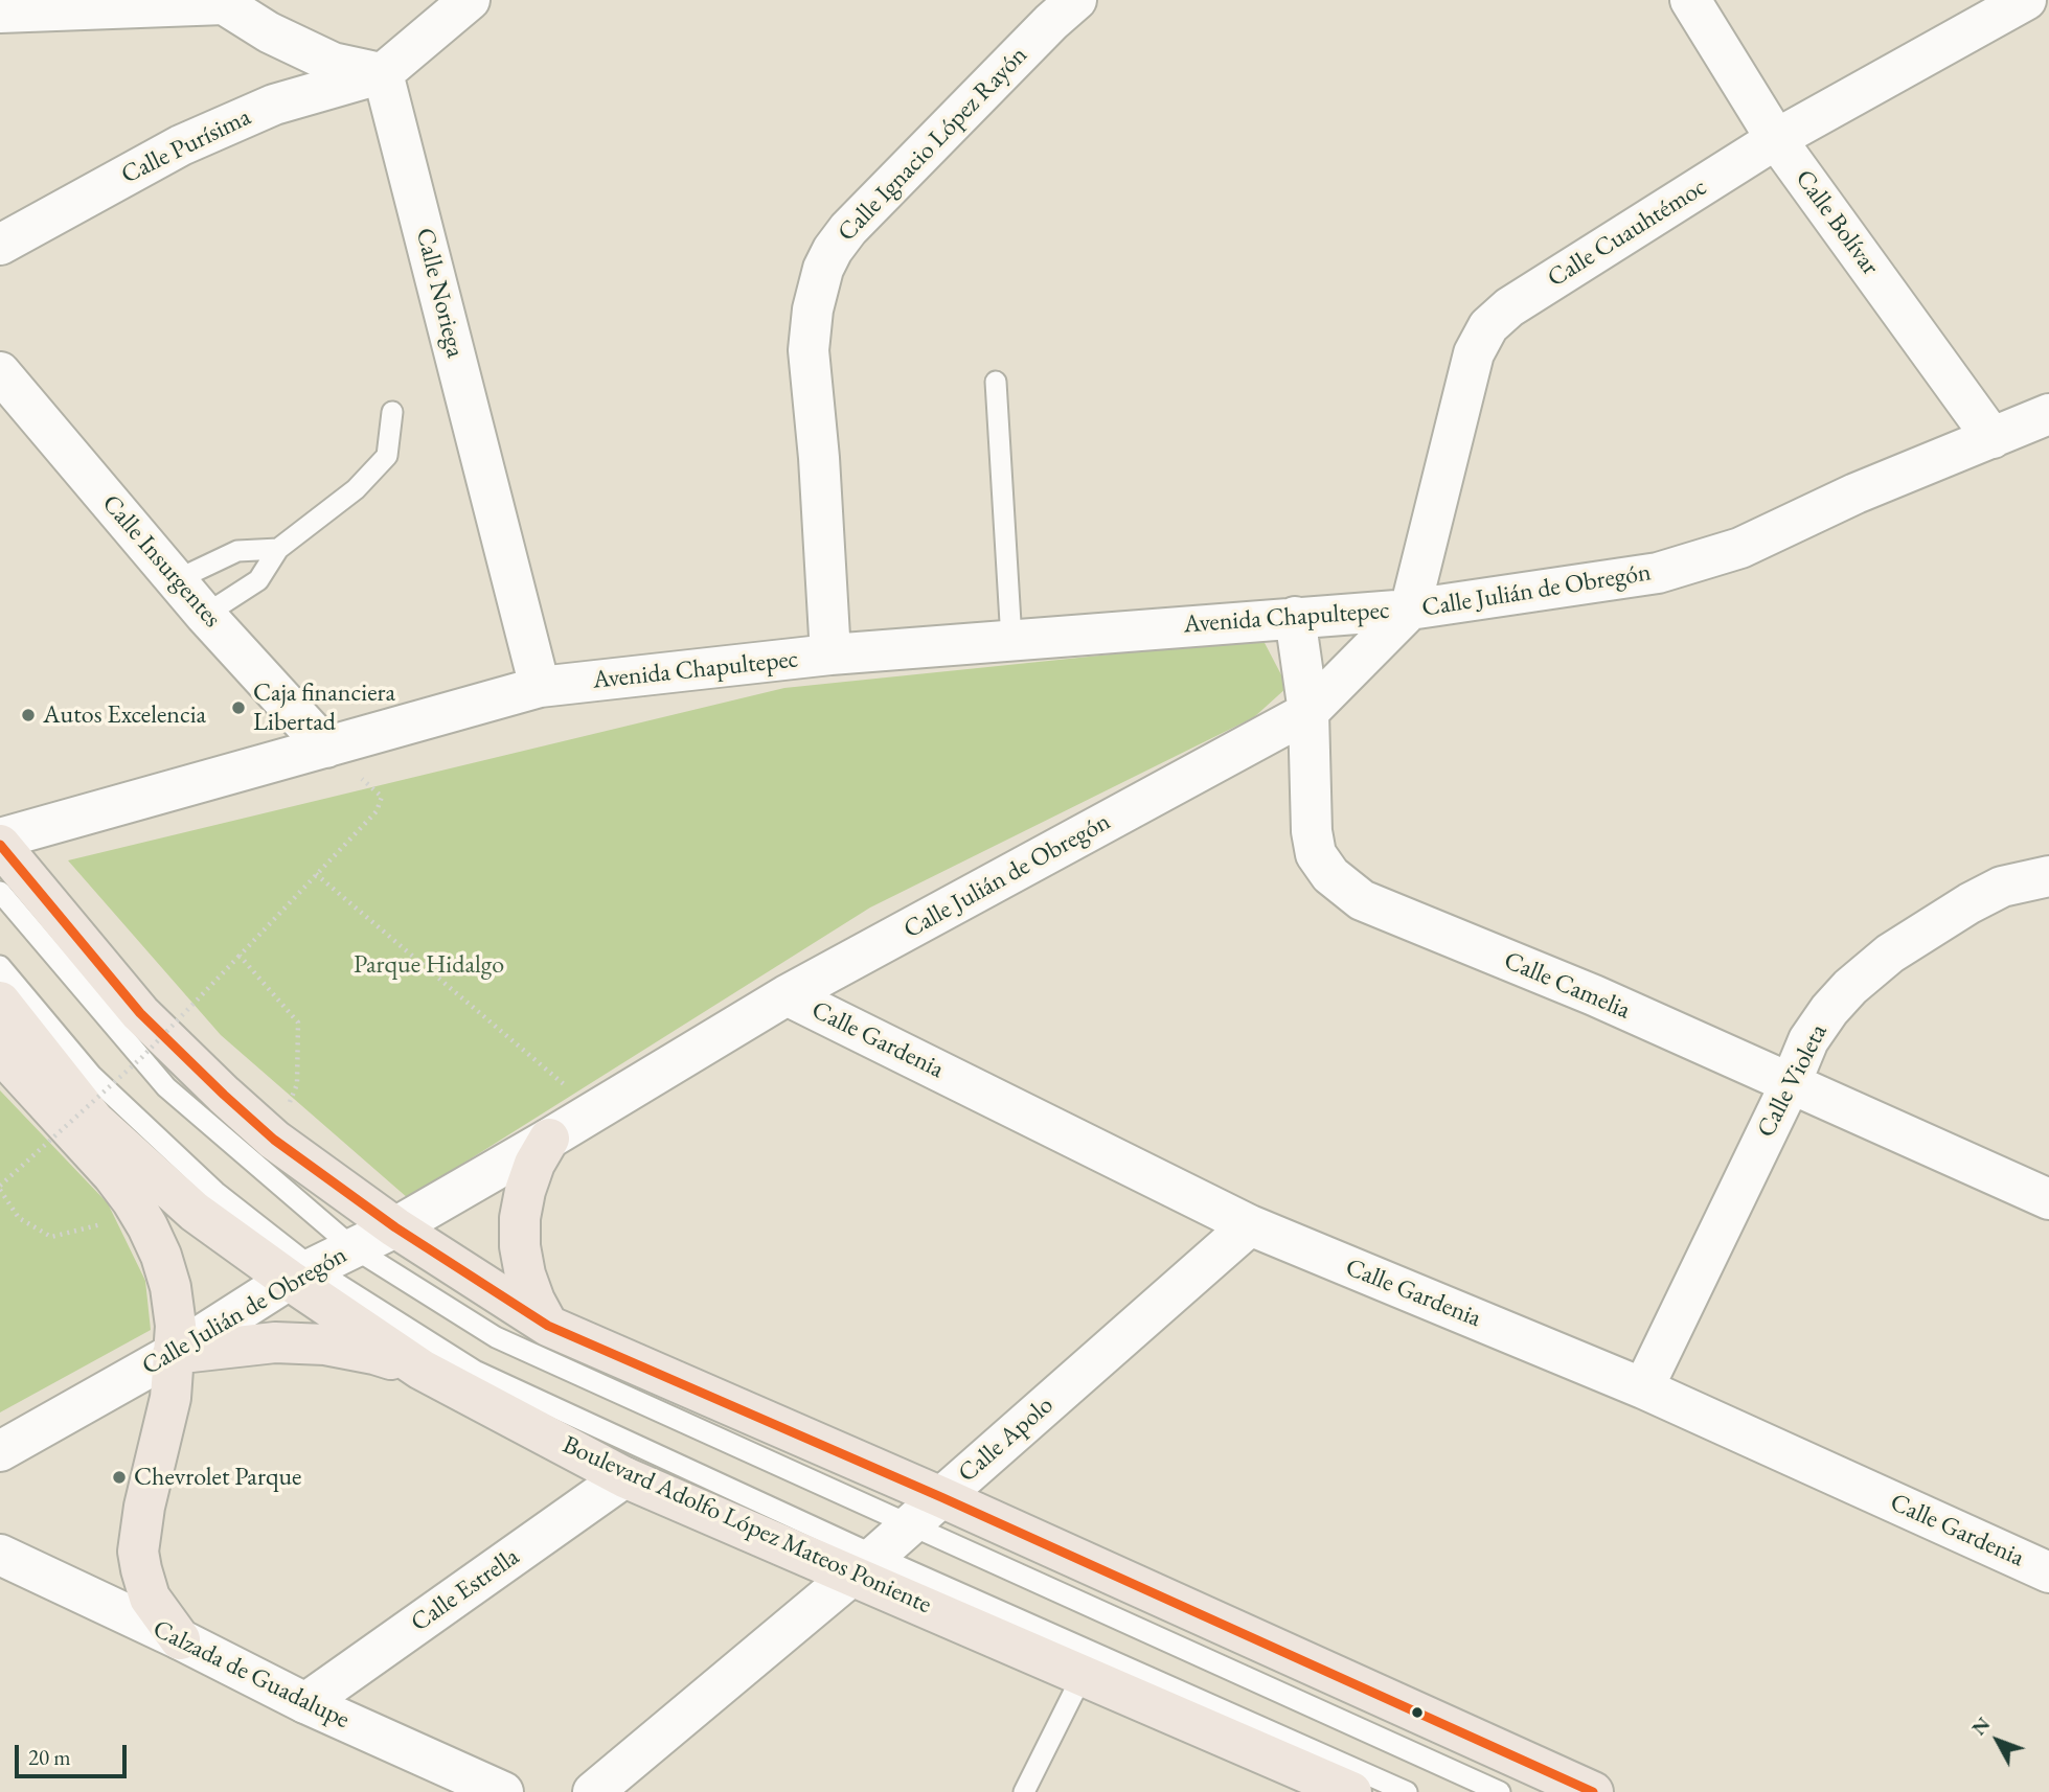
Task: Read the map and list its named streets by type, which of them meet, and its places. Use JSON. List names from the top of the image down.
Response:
{
  "streets": {
    "main road": ["Boulevard Adolfo López Mateos Poniente"],
    "street": [
      "Calle Ignacio López Rayón",
      "Calle Purísima",
      "Calle Bolívar",
      "Calle Cuauhtémoc",
      "Calle Noriega",
      "Calle Insurgentes",
      "Calle Julián de Obregón",
      "Avenida Chapultepec",
      "Calle Camelia",
      "Calle Gardenia",
      "Calle Violeta",
      "Calle Apolo",
      "Calle Estrella",
      "Calzada de Guadalupe"
    ]
  },
  "crossings": [
    ["Calle Ignacio López Rayón", "Avenida Chapultepec"],
    ["Calle Purísima", "Calle Noriega"],
    ["Calle Bolívar", "Calle Cuauhtémoc"],
    ["Calle Bolívar", "Calle Julián de Obregón"],
    ["Calle Cuauhtémoc", "Calle Julián de Obregón"],
    ["Calle Cuauhtémoc", "Avenida Chapultepec"],
    ["Calle Noriega", "Avenida Chapultepec"],
    ["Calle Insurgentes", "Avenida Chapultepec"],
    ["Calle Julián de Obregón", "Avenida Chapultepec"],
    ["Calle Julián de Obregón", "Calle Camelia"],
    ["Calle Julián de Obregón", "Calle Gardenia"],
    ["Calle Julián de Obregón", "Boulevard Adolfo López Mateos Poniente"],
    ["Avenida Chapultepec", "Calle Camelia"],
    ["Calle Camelia", "Calle Violeta"],
    ["Calle Gardenia", "Calle Violeta"],
    ["Calle Gardenia", "Calle Apolo"],
    ["Calle Apolo", "Boulevard Adolfo López Mateos Poniente"],
    ["Boulevard Adolfo López Mateos Poniente", "Calle Estrella"],
    ["Calle Estrella", "Calzada de Guadalupe"]
  ],
  "parks": ["Parque Hidalgo"],
  "places": ["Caja financiera Libertad", "Autos Excelencia", "Chevrolet Parque"],
  "scale_bar": "20 m",
  "north": "top left"
}
